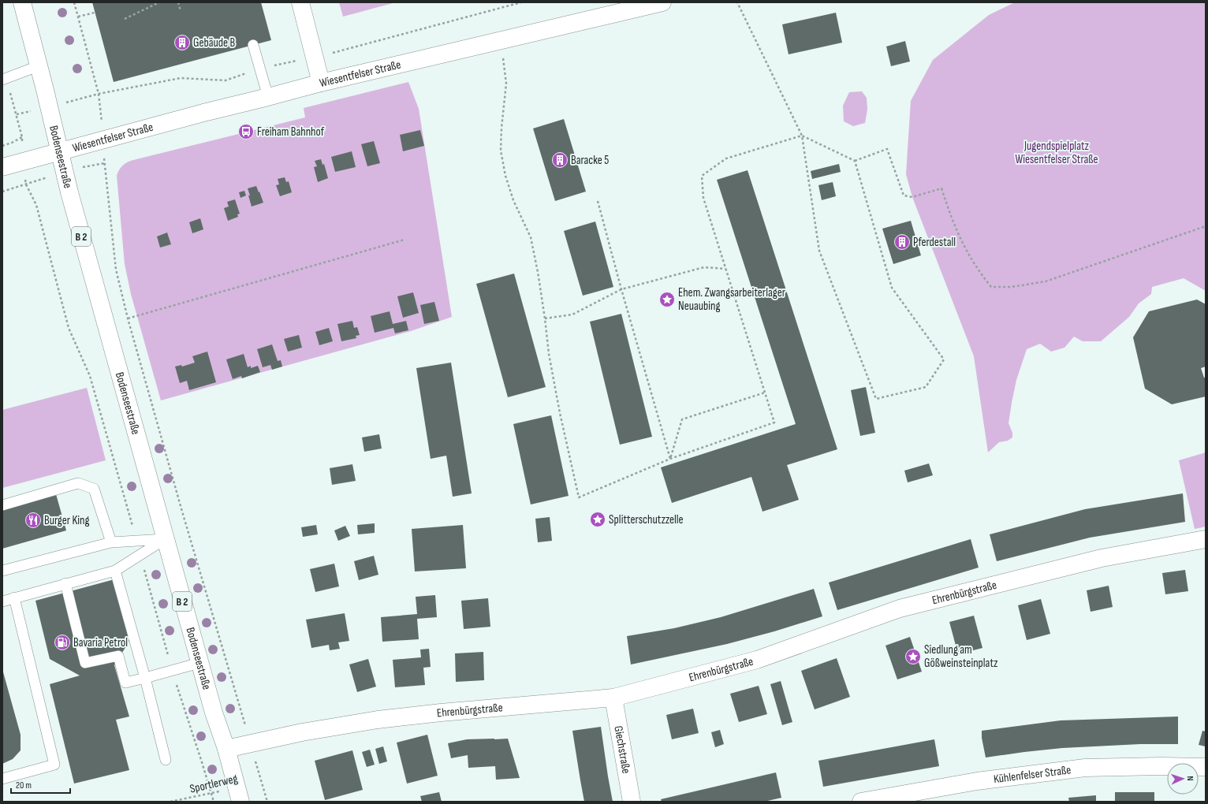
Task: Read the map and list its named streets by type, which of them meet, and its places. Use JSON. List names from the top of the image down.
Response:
{
  "streets": {
    "street": [
      "Wiesentfelser Straße",
      "Bodenseestraße",
      "B 2",
      "Ehrenbürgstraße",
      "Giechstraße",
      "Kühlenfelser Straße"
    ],
    "path": ["Sportlerweg"]
  },
  "crossings": [
    ["Wiesentfelser Straße", "Bodenseestraße"],
    ["Bodenseestraße", "Ehrenbürgstraße"],
    ["Bodenseestraße", "Sportlerweg"],
    ["Ehrenbürgstraße", "Giechstraße"]
  ],
  "parks": ["Jugendspielplatz Wiesentfelser Straße"],
  "places": {
    "building": ["Gebäude B", "Baracke 5", "Pferdestall"],
    "bus stop": ["Freiham Bahnhof"],
    "place": ["Ehem. Zwangsarbeiterlager Neuaubing", "Splitterschutzzelle", "Siedlung am Gößweinsteinplatz"],
    "restaurant": ["Burger King"],
    "fuel station": ["Bavaria Petrol"]
  },
  "scale_bar": "20 m",
  "north": "right"
}
